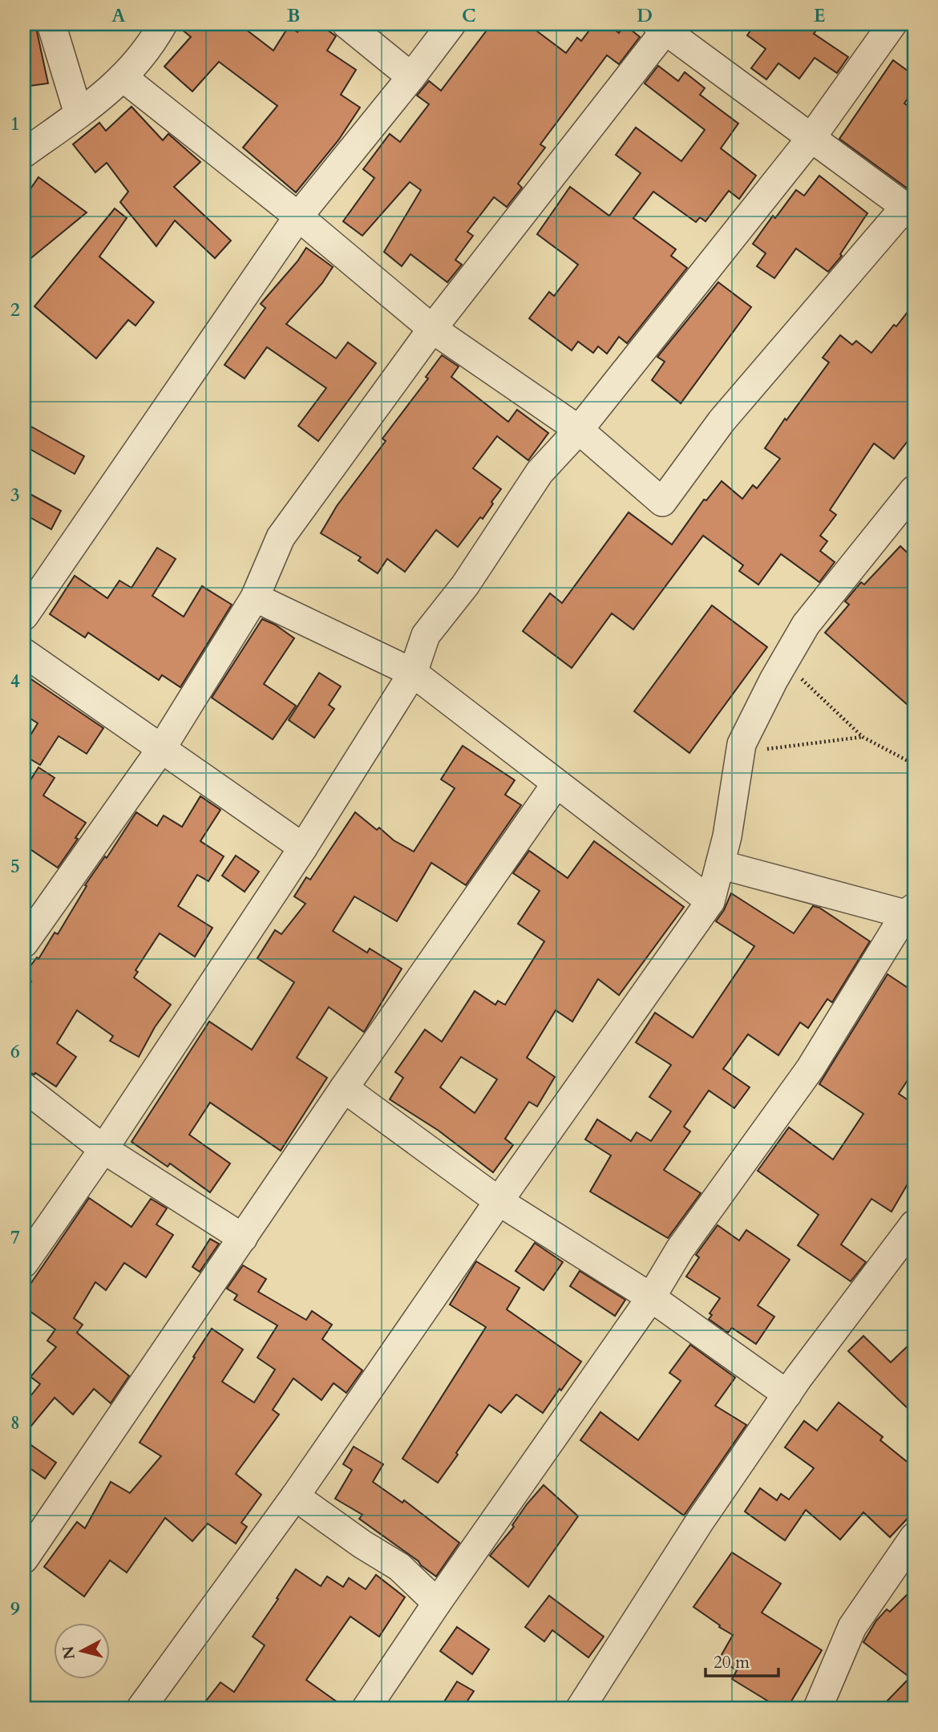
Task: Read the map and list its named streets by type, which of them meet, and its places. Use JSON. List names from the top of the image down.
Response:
{
  "scale_bar": "20 m",
  "north": "left",
  "grid": {
    "columns": [
      "A",
      "B",
      "C",
      "D",
      "E"
    ],
    "rows": [
      "1",
      "2",
      "3",
      "4",
      "5",
      "6",
      "7",
      "8",
      "9"
    ]
  }
}
